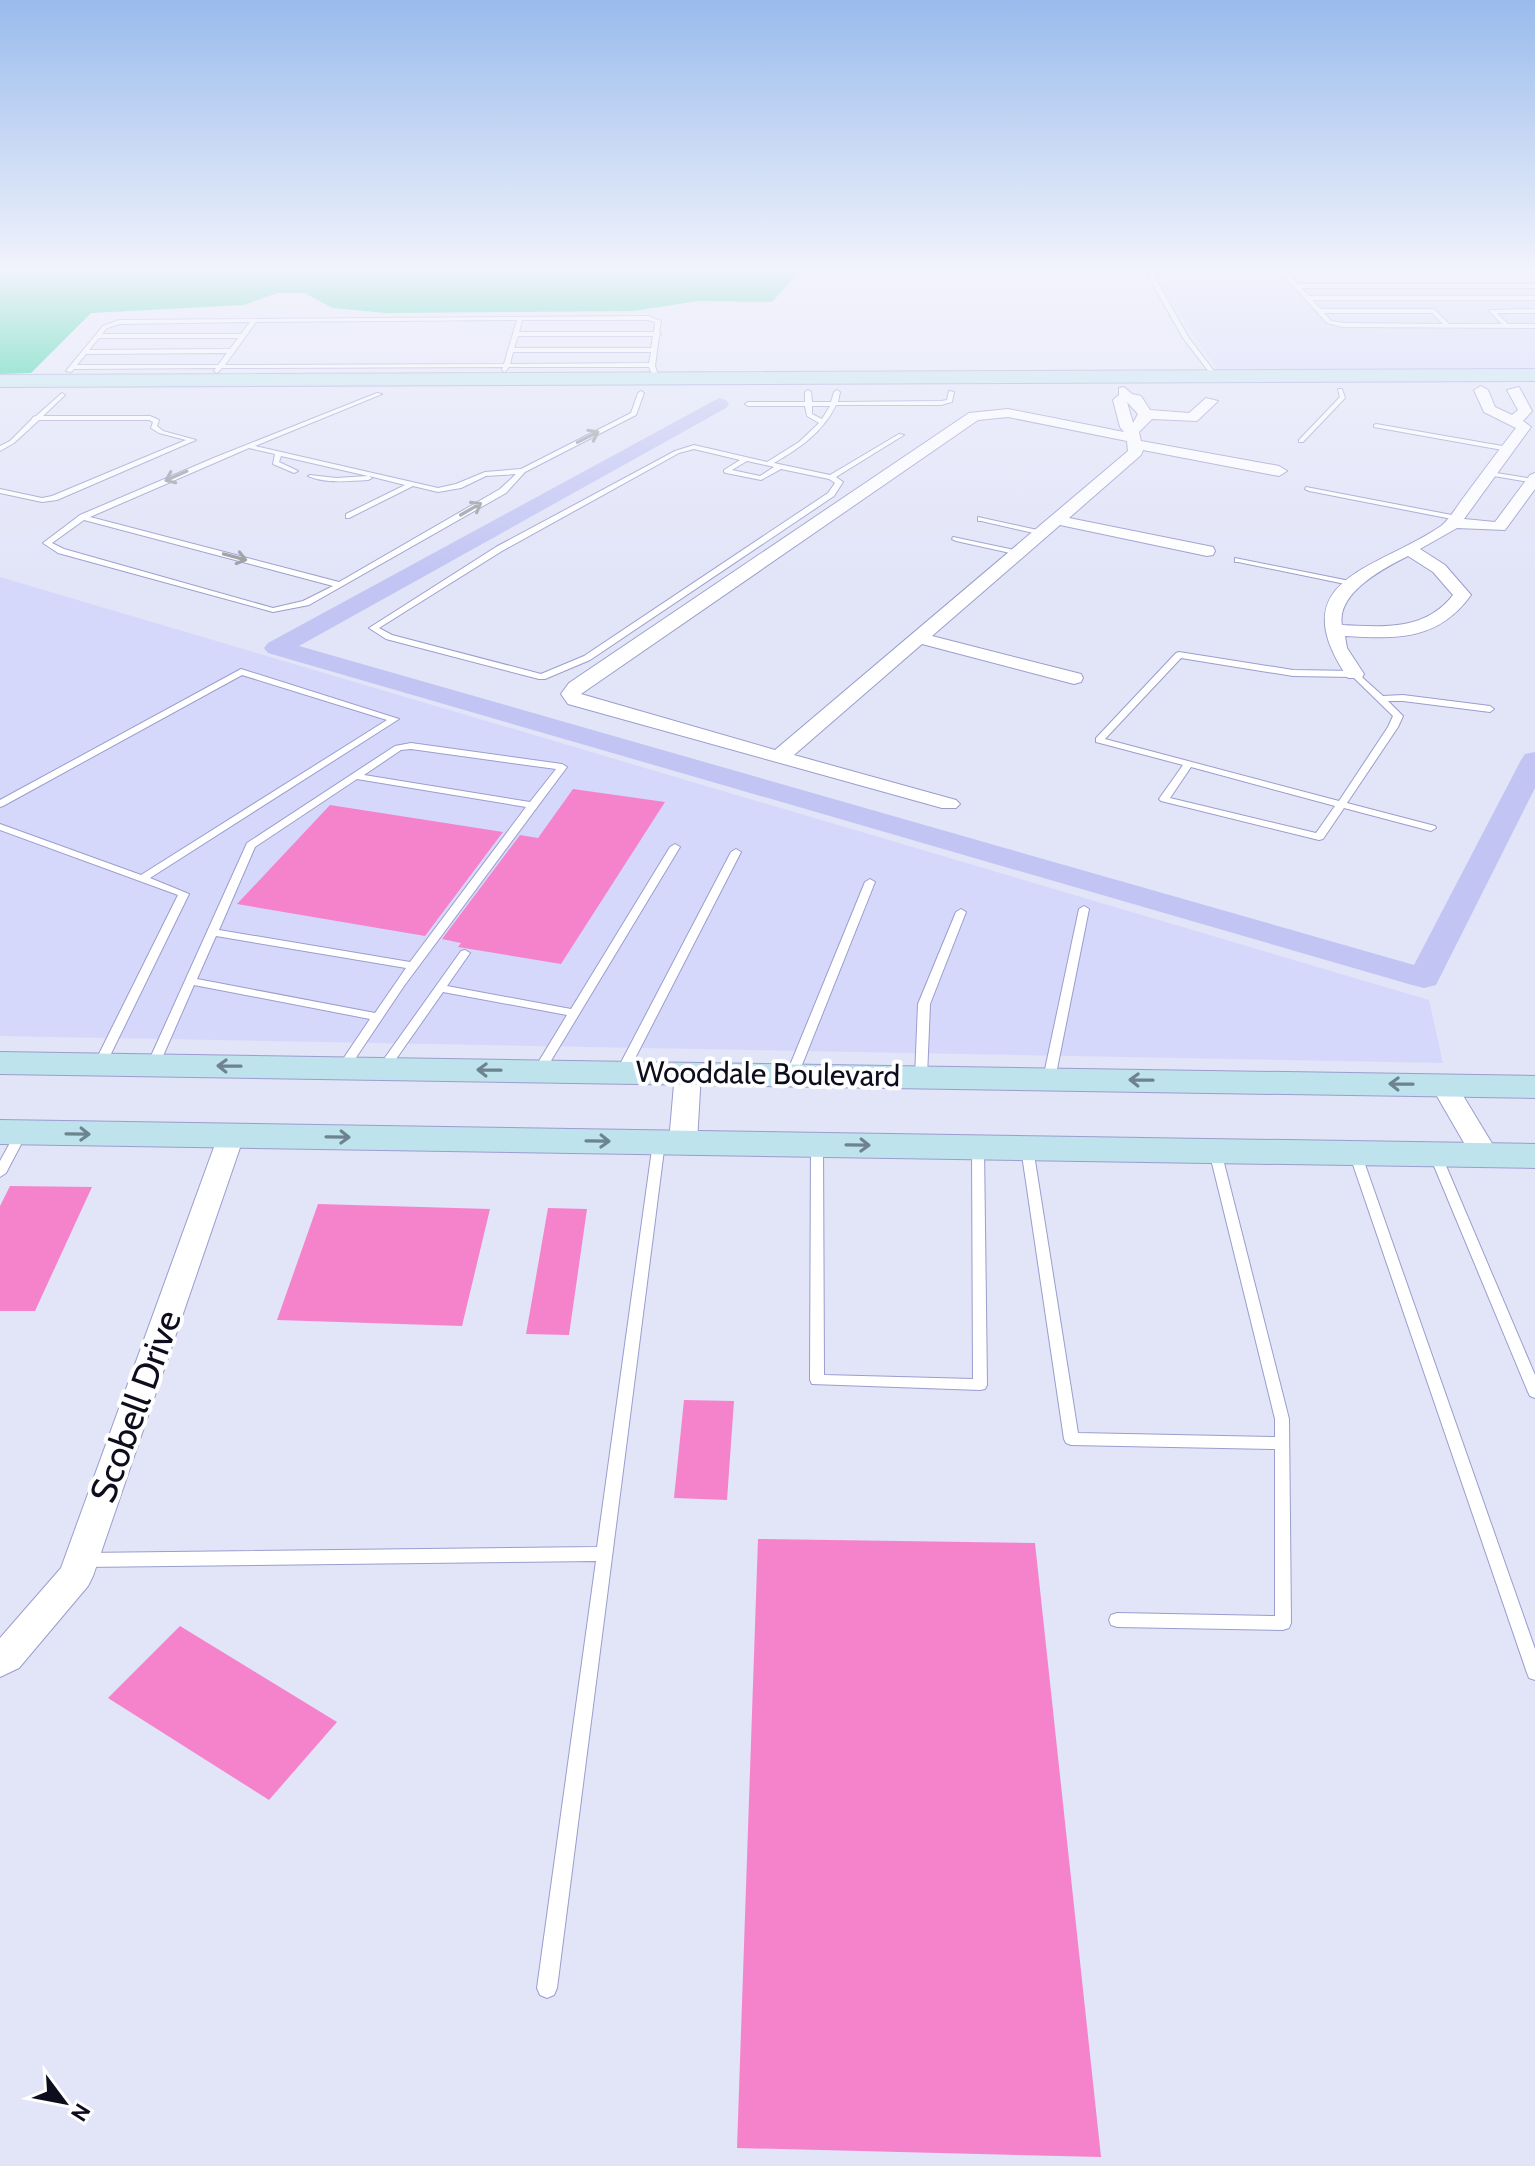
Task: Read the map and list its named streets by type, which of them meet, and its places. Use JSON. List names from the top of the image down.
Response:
{
  "streets": {
    "main road": ["Wooddale Boulevard"],
    "street": ["Scobell Drive"]
  },
  "north": "bottom right"
}
